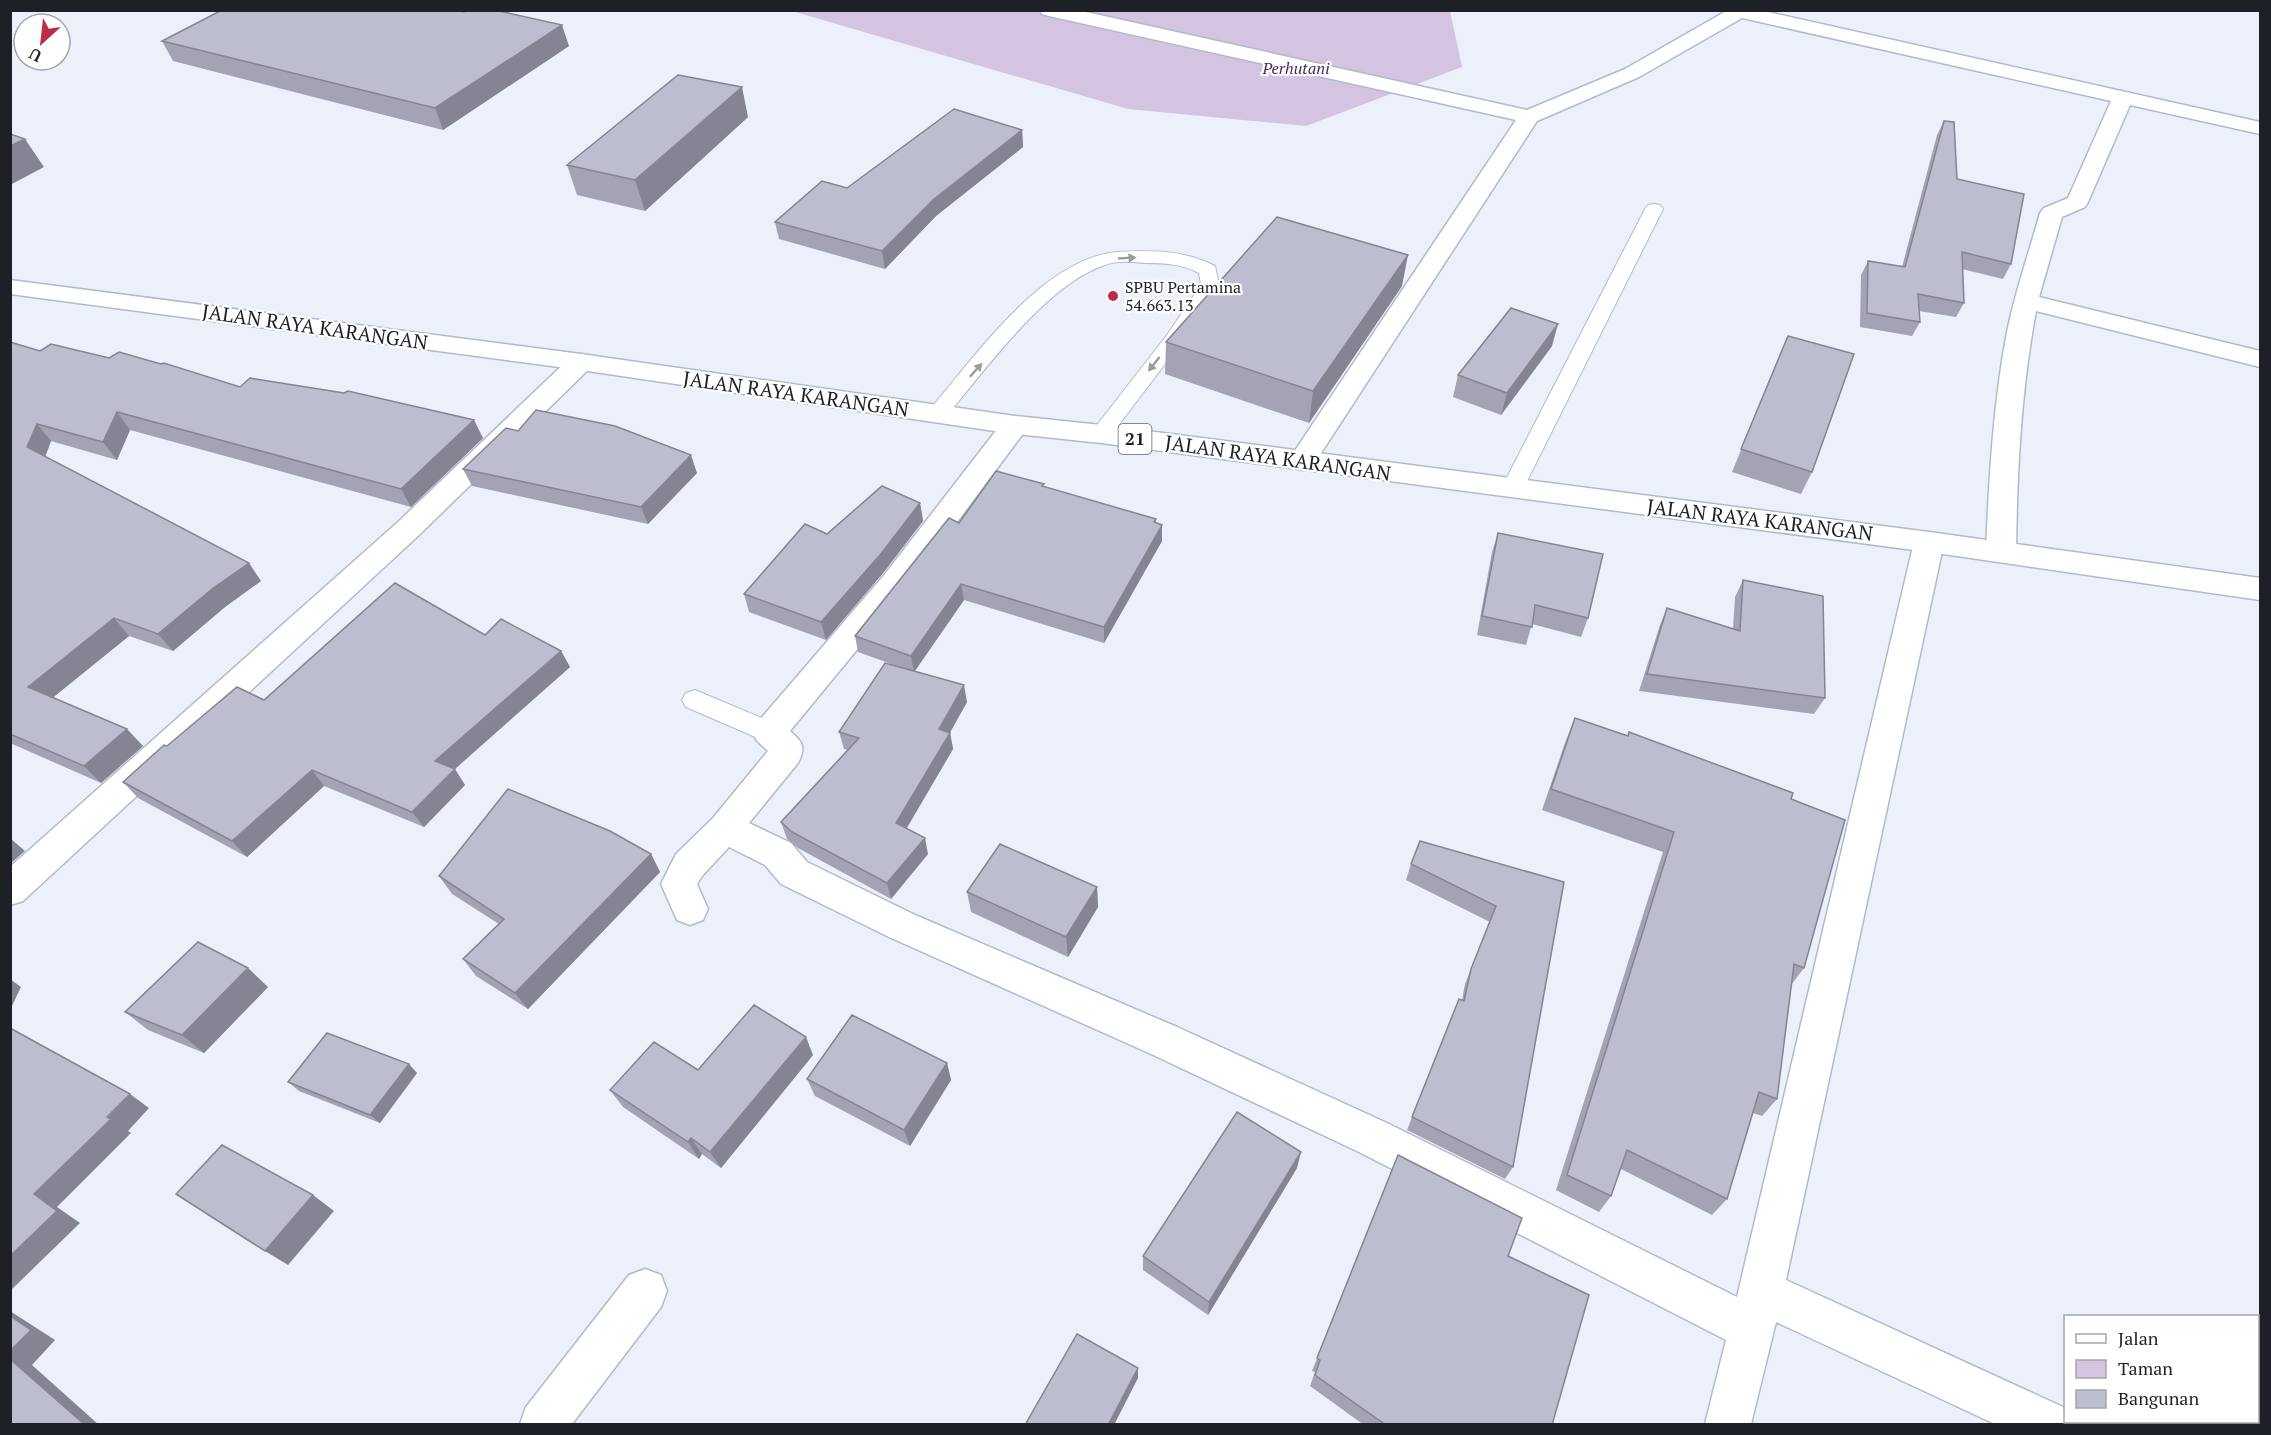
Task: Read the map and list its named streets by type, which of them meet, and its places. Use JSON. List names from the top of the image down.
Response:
{
  "streets": {
    "main road": ["JALAN RAYA KARANGAN", "21"]
  },
  "parks": ["Perhutani"],
  "places": ["SPBU Pertamina 54.663.13"],
  "legend": ["Jalan", "Taman", "Bangunan"],
  "north": "bottom left"
}
